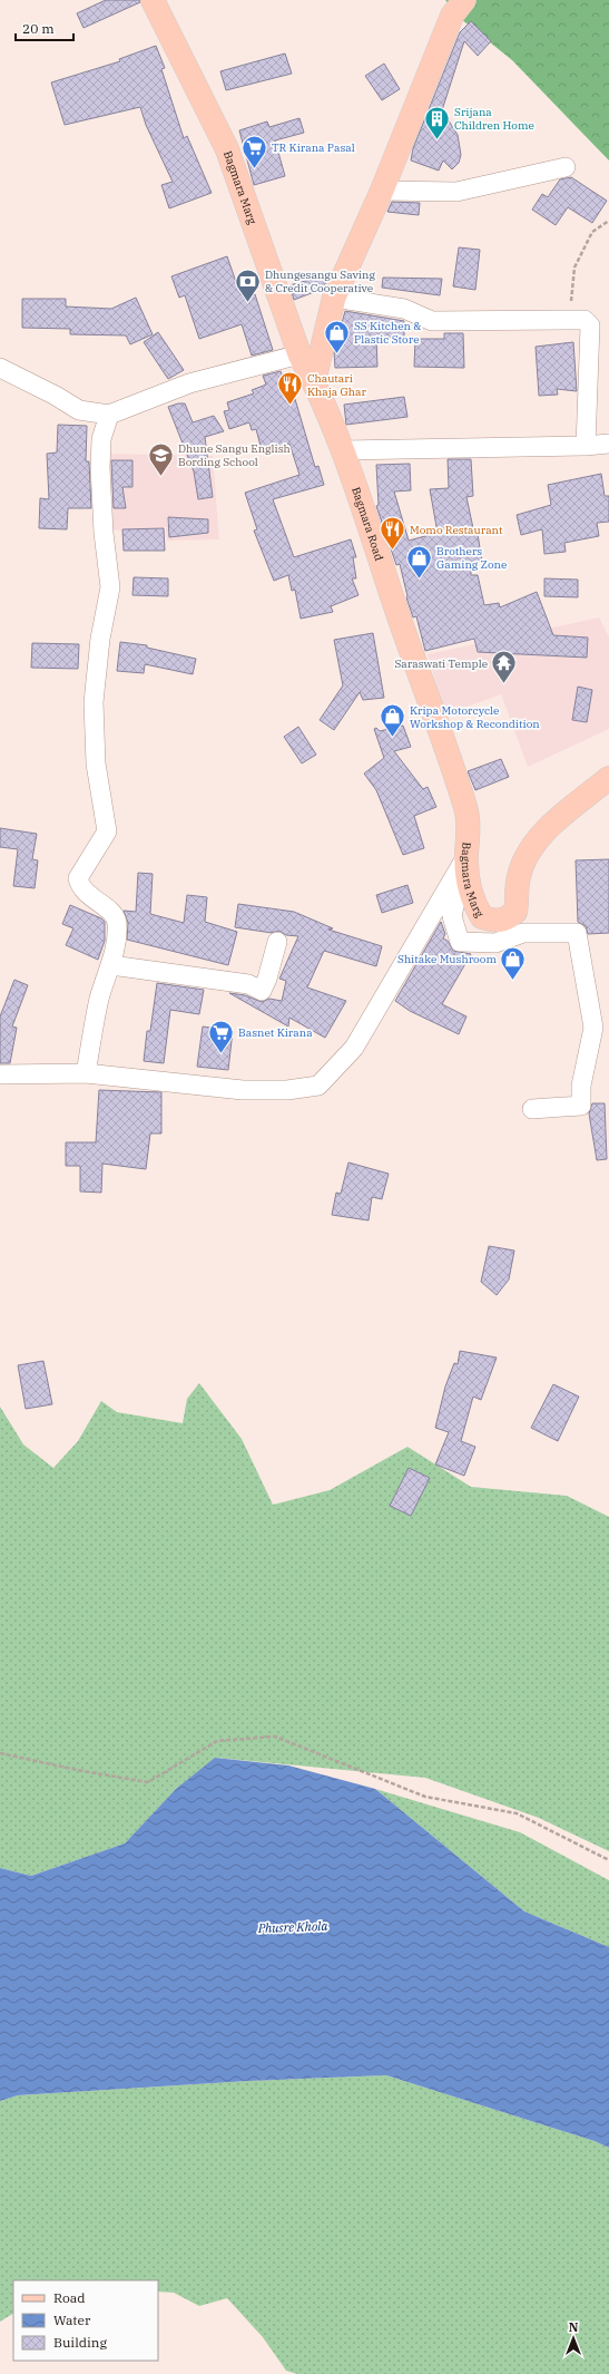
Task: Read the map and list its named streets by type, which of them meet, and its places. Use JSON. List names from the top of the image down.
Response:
{
  "streets": {
    "main road": ["Bagmara Marg", "Bagmara Road"]
  },
  "crossings": [
    ["Bagmara Marg", "Bagmara Road"]
  ],
  "water": ["Phusre Khola"],
  "places": {
    "building": ["Srijana Children Home"],
    "supermarket": ["TR Kirana Pasal", "Basnet Kirana"],
    "bank": ["Dhungesangu Saving & Credit Cooperative"],
    "shop": [
      "SS Kitchen & Plastic Store",
      "Brothers Gaming Zone",
      "Kripa Motorcycle Workshop & Recondition",
      "Shitake Mushroom"
    ],
    "restaurant": ["Chautari Khaja Ghar", "Momo Restaurant"],
    "school or university": ["Dhune Sangu English Bording School"],
    "temple": ["Saraswati Temple"]
  },
  "legend": ["Road", "Water", "Building"],
  "scale_bar": "20 m",
  "north": "top"
}
